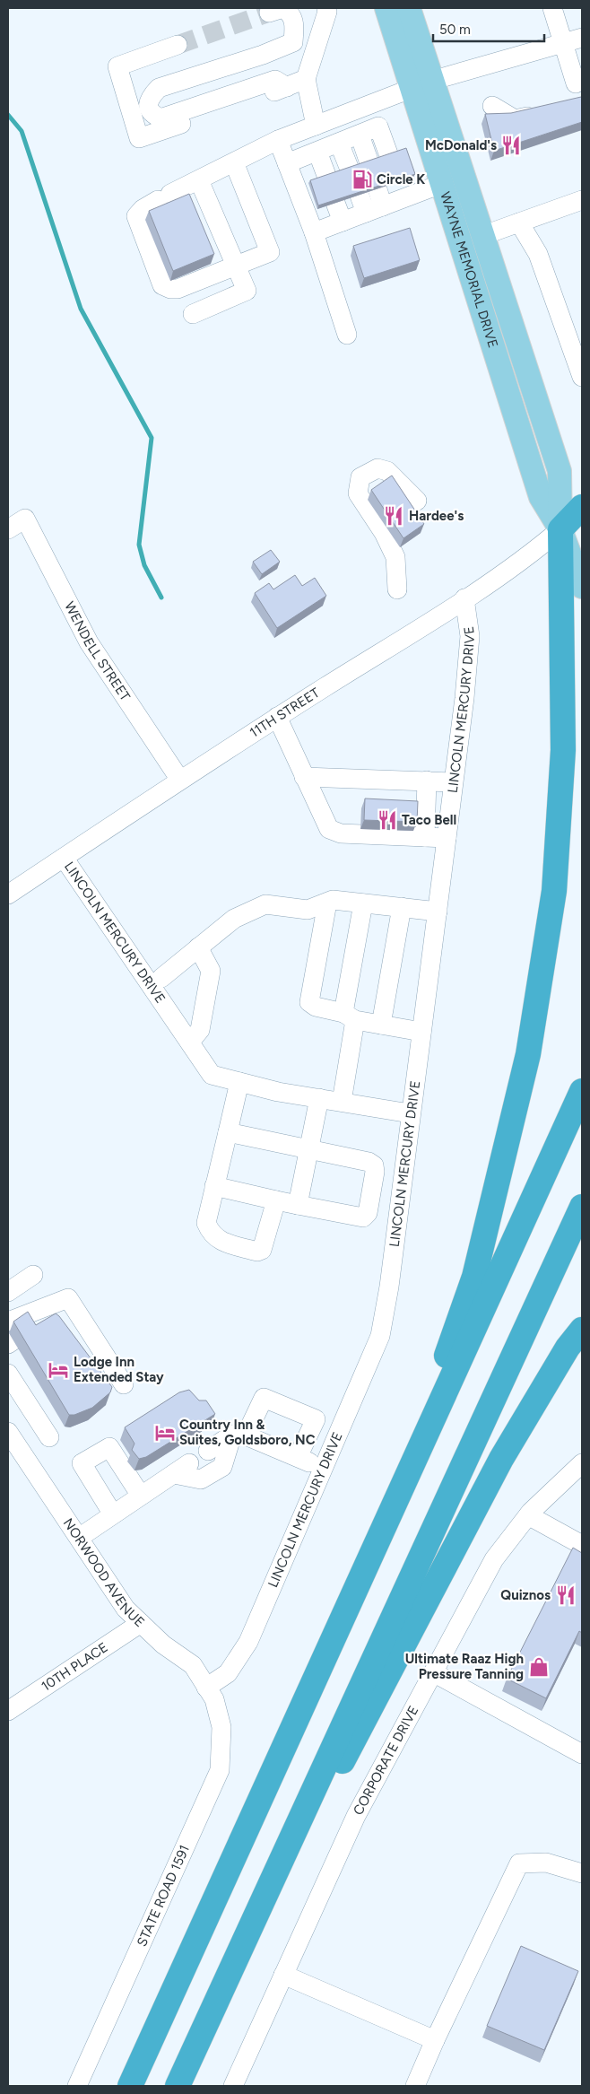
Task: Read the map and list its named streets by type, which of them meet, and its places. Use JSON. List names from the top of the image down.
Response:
{
  "streets": {
    "main road": ["WAYNE MEMORIAL DRIVE"],
    "street": [
      "WENDELL STREET",
      "LINCOLN MERCURY DRIVE",
      "11TH STREET",
      "NORWOOD AVENUE",
      "10TH PLACE",
      "CORPORATE DRIVE",
      "STATE ROAD 1591"
    ]
  },
  "crossings": [
    ["WAYNE MEMORIAL DRIVE", "11TH STREET"],
    ["WENDELL STREET", "11TH STREET"],
    ["LINCOLN MERCURY DRIVE", "11TH STREET"],
    ["LINCOLN MERCURY DRIVE", "NORWOOD AVENUE"],
    ["LINCOLN MERCURY DRIVE", "STATE ROAD 1591"],
    ["NORWOOD AVENUE", "10TH PLACE"],
    ["NORWOOD AVENUE", "STATE ROAD 1591"]
  ],
  "places": {
    "restaurant": [
      "McDonald's",
      "Hardee's",
      "Taco Bell",
      "Quiznos"
    ],
    "fuel station": ["Circle K"],
    "hotel": ["Lodge Inn Extended Stay", "Country Inn & Suites, Goldsboro, NC"],
    "shop": ["Ultimate Raaz High Pressure Tanning"]
  },
  "scale_bar": "50 m"
}
